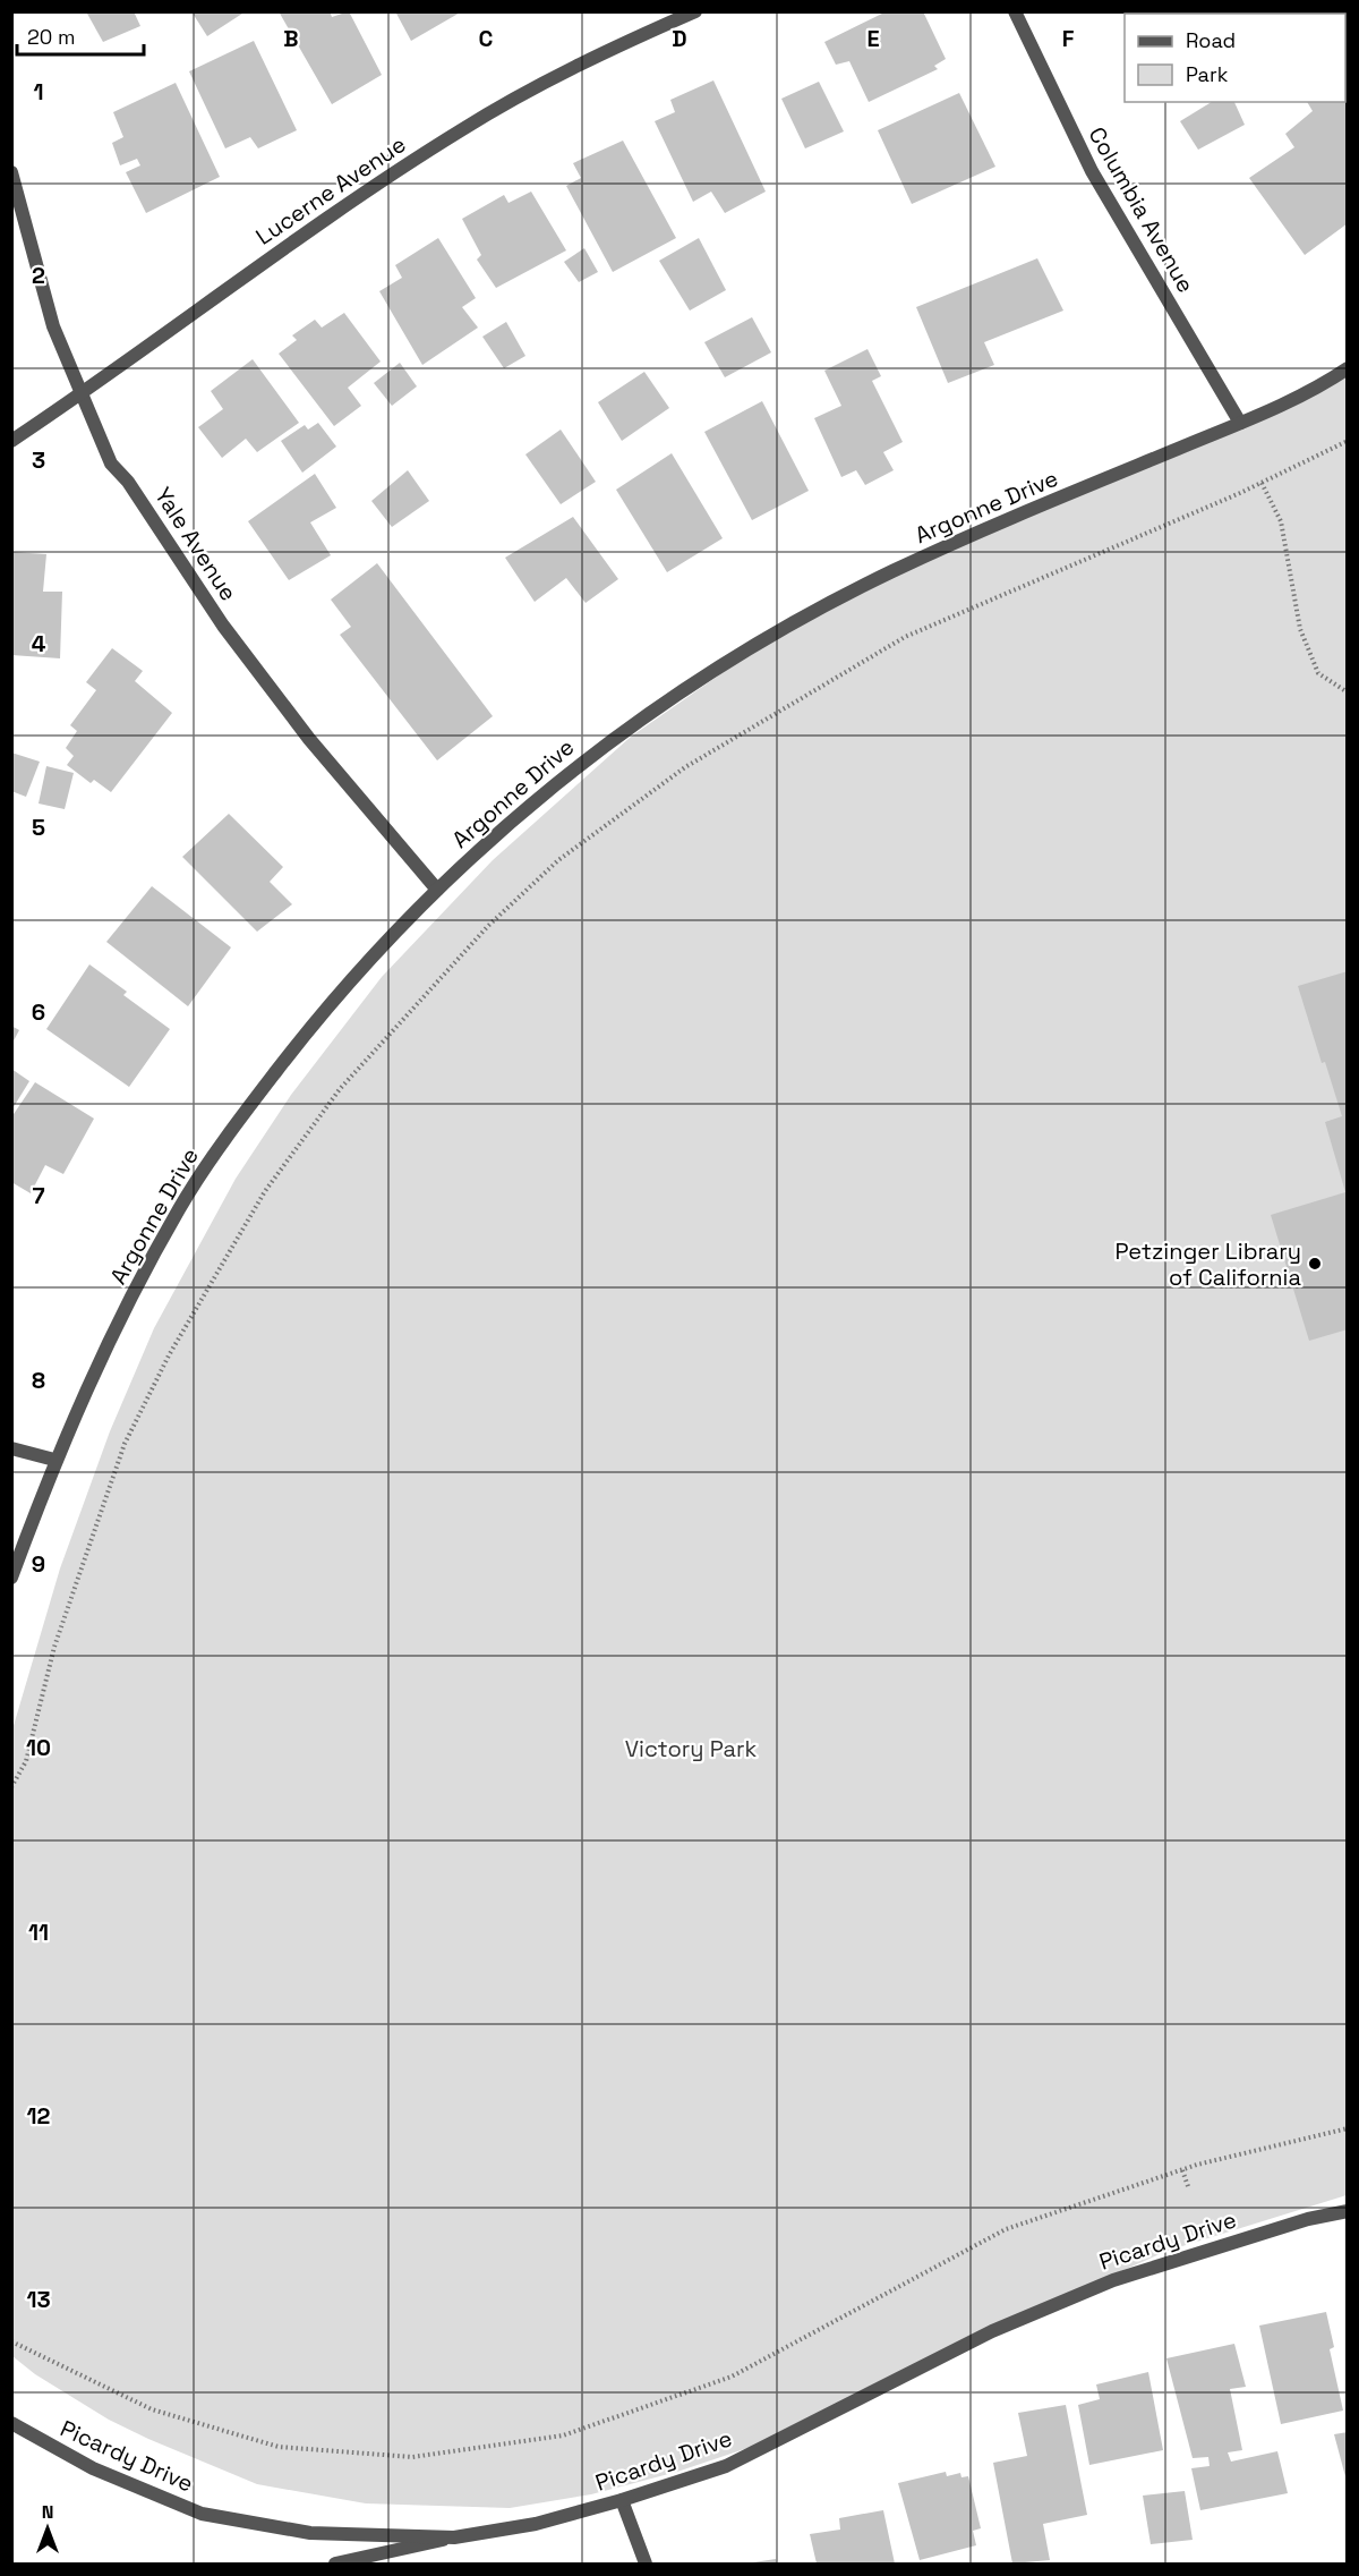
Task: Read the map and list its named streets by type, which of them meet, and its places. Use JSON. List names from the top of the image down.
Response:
{
  "streets": {
    "street": [
      "Lucerne Avenue",
      "Columbia Avenue",
      "Argonne Drive",
      "Yale Avenue",
      "Picardy Drive"
    ]
  },
  "crossings": [
    ["Lucerne Avenue", "Yale Avenue"],
    ["Columbia Avenue", "Argonne Drive"],
    ["Argonne Drive", "Yale Avenue"]
  ],
  "parks": ["Victory Park"],
  "places": ["Petzinger Library of California"],
  "legend": ["Road", "Park"],
  "scale_bar": "20 m",
  "north": "top",
  "grid": {
    "columns": [
      "B",
      "C",
      "D",
      "E",
      "F"
    ],
    "rows": [
      "1",
      "2",
      "3",
      "4",
      "5",
      "6",
      "7",
      "8",
      "9",
      "10",
      "11",
      "12",
      "13"
    ]
  }
}
